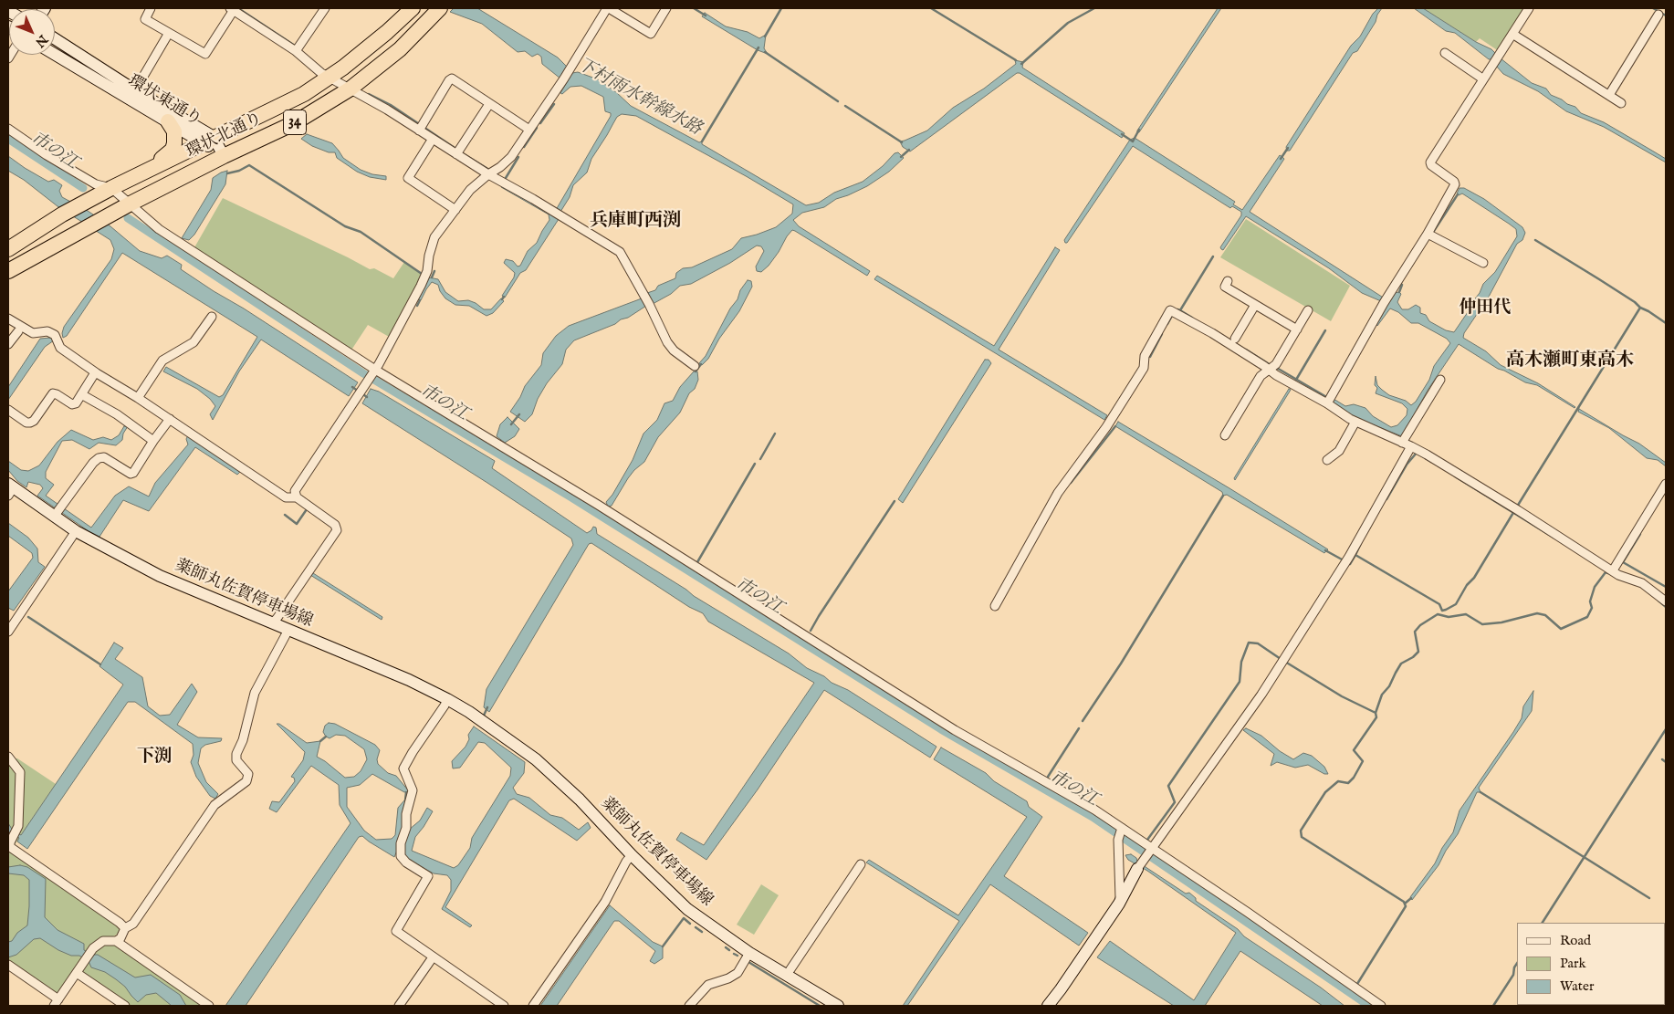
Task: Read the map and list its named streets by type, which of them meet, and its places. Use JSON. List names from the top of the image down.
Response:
{
  "streets": {
    "highway": ["34", "環状北通り"],
    "main road": ["環状東通り", "薬師丸佐賀停車場線"]
  },
  "crossings": [
    ["環状東通り", "環状北通り"]
  ],
  "districts": [
    "兵庫町西渕",
    "仲田代",
    "高木瀬町東高木",
    "下渕"
  ],
  "water": ["下村雨水幹線水路", "市の江"],
  "legend": ["Road", "Park", "Water"],
  "north": "bottom right"
}
